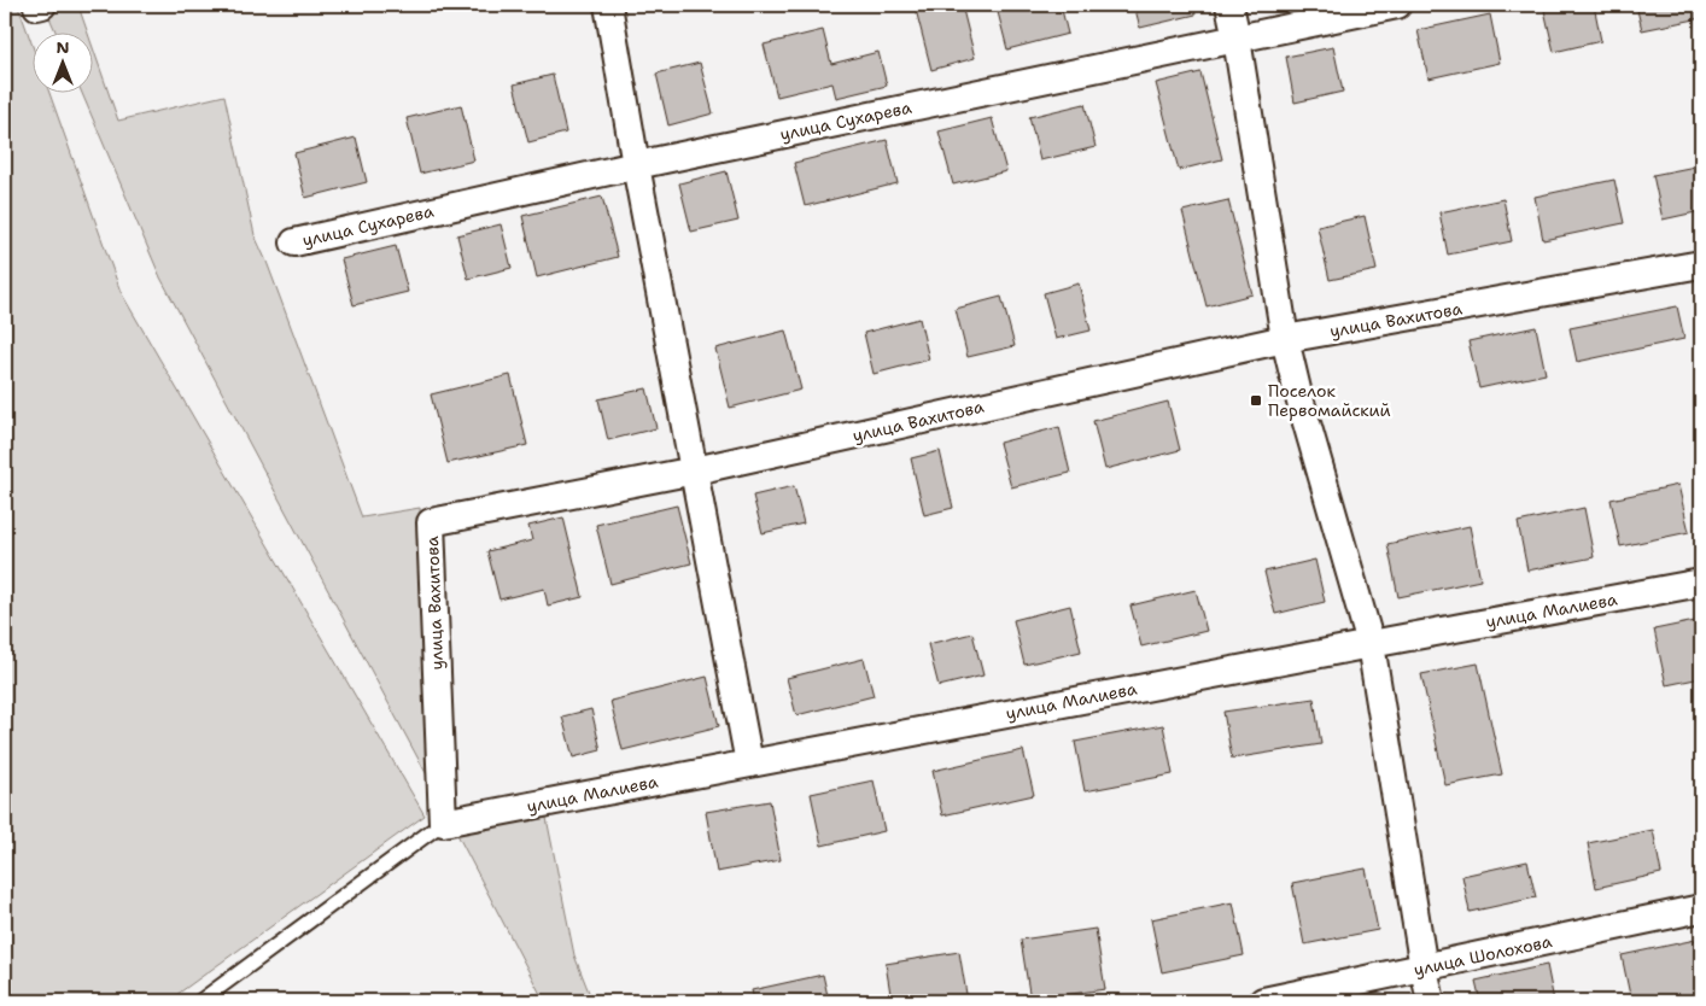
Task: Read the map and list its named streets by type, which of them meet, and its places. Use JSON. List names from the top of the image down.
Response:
{
  "streets": {
    "street": [
      "улица Сухарева",
      "улица Вахитова",
      "улица Малиева",
      "улица Шолохова"
    ]
  },
  "crossings": [
    ["улица Вахитова", "улица Малиева"]
  ],
  "places": {
    "transit": ["Поселок Первомайский"]
  },
  "north": "top"
}
